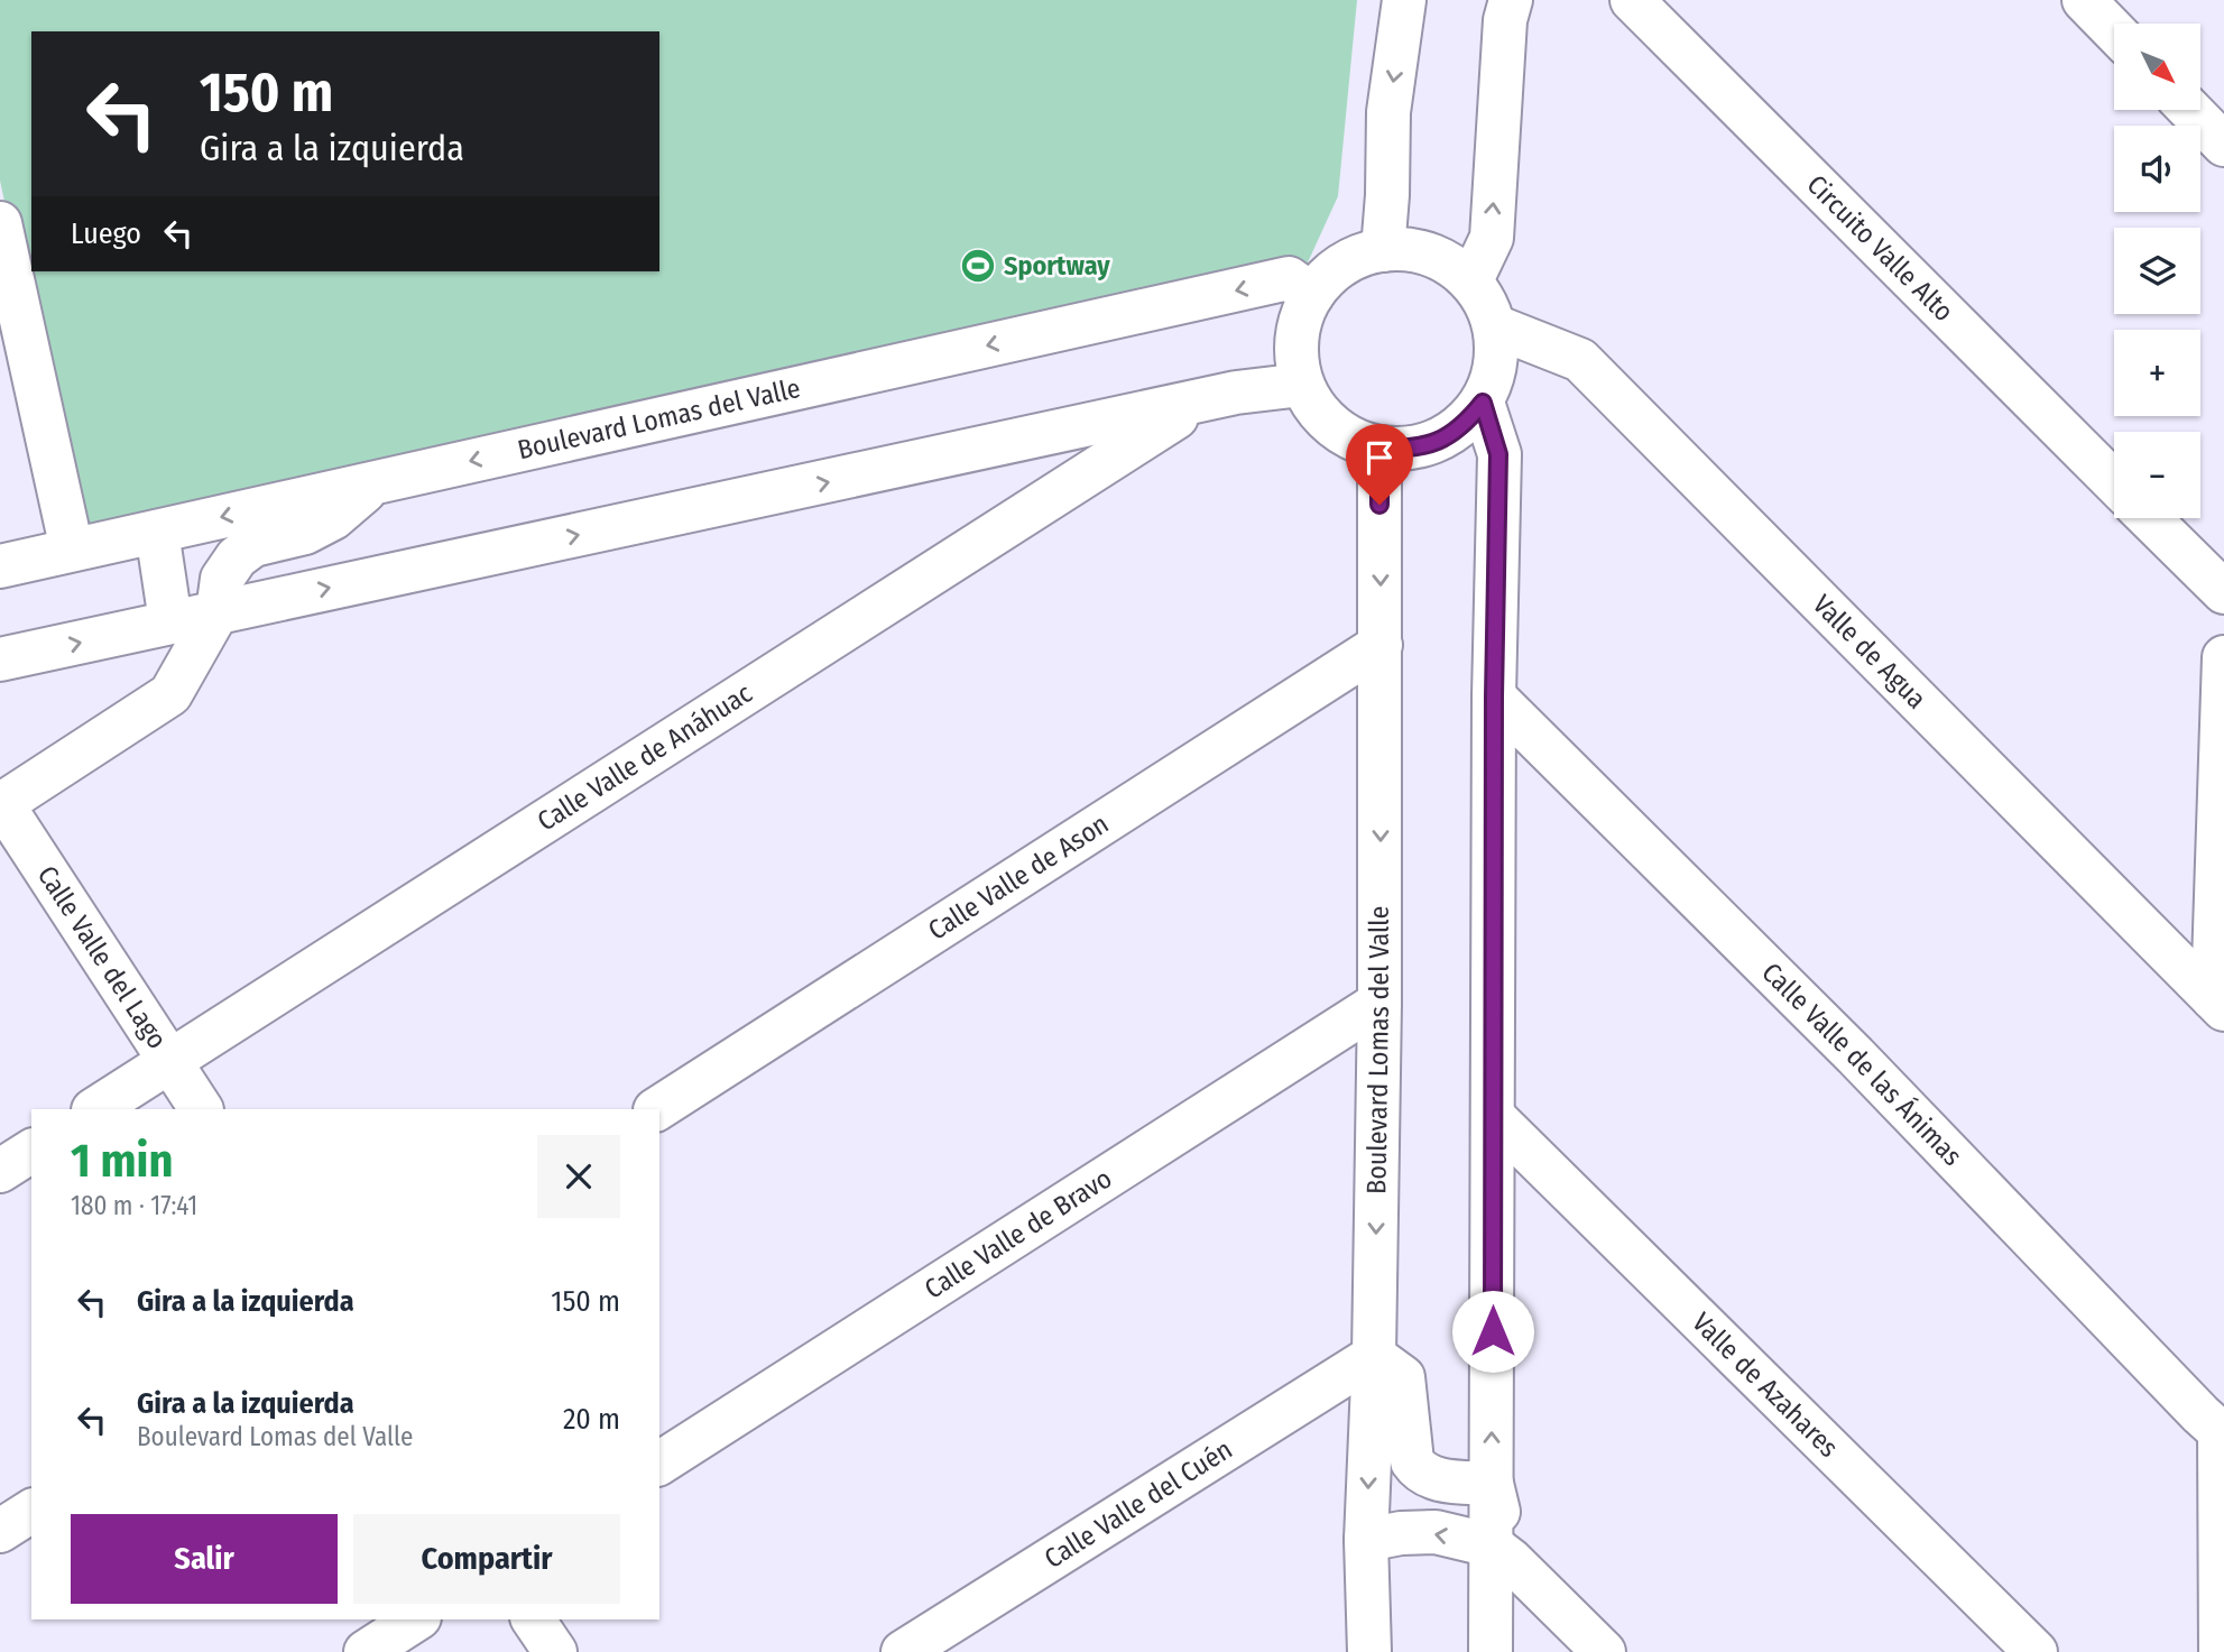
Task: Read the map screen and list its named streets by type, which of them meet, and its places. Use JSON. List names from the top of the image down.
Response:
{
  "streets": {
    "street": [
      "Circuito Valle Alto",
      "Boulevard Lomas del Valle",
      "Valle de Agua",
      "Calle Valle de Anáhuac",
      "Calle Valle de Ason",
      "Calle Valle del Lago",
      "Calle Valle de las Ánimas",
      "Calle Valle de Bravo",
      "Valle de Azahares",
      "Calle Valle del Cuén"
    ]
  },
  "crossings": [
    ["Boulevard Lomas del Valle", "Valle de Agua"],
    ["Boulevard Lomas del Valle", "Calle Valle de Ason"],
    ["Boulevard Lomas del Valle", "Calle Valle de Bravo"],
    ["Boulevard Lomas del Valle", "Calle Valle del Cuén"],
    ["Calle Valle de Anáhuac", "Calle Valle del Lago"]
  ],
  "places": {
    "sports": ["Sportway"]
  },
  "north": "bottom right",
  "page": {
    "map_buttons": ["+", "−"],
    "turn": ["150 m", "Gira a la izquierda"],
    "then": "Luego",
    "heading": ["1 min", "180 m · 17:41"],
    "list": [
      {
        "name": "Gira a la izquierda",
        "value": "150 m"
      },
      {
        "name": "Gira a la izquierda",
        "note": "Boulevard Lomas del Valle",
        "value": "20 m"
      }
    ],
    "buttons": ["Salir", "Compartir"]
  }
}
